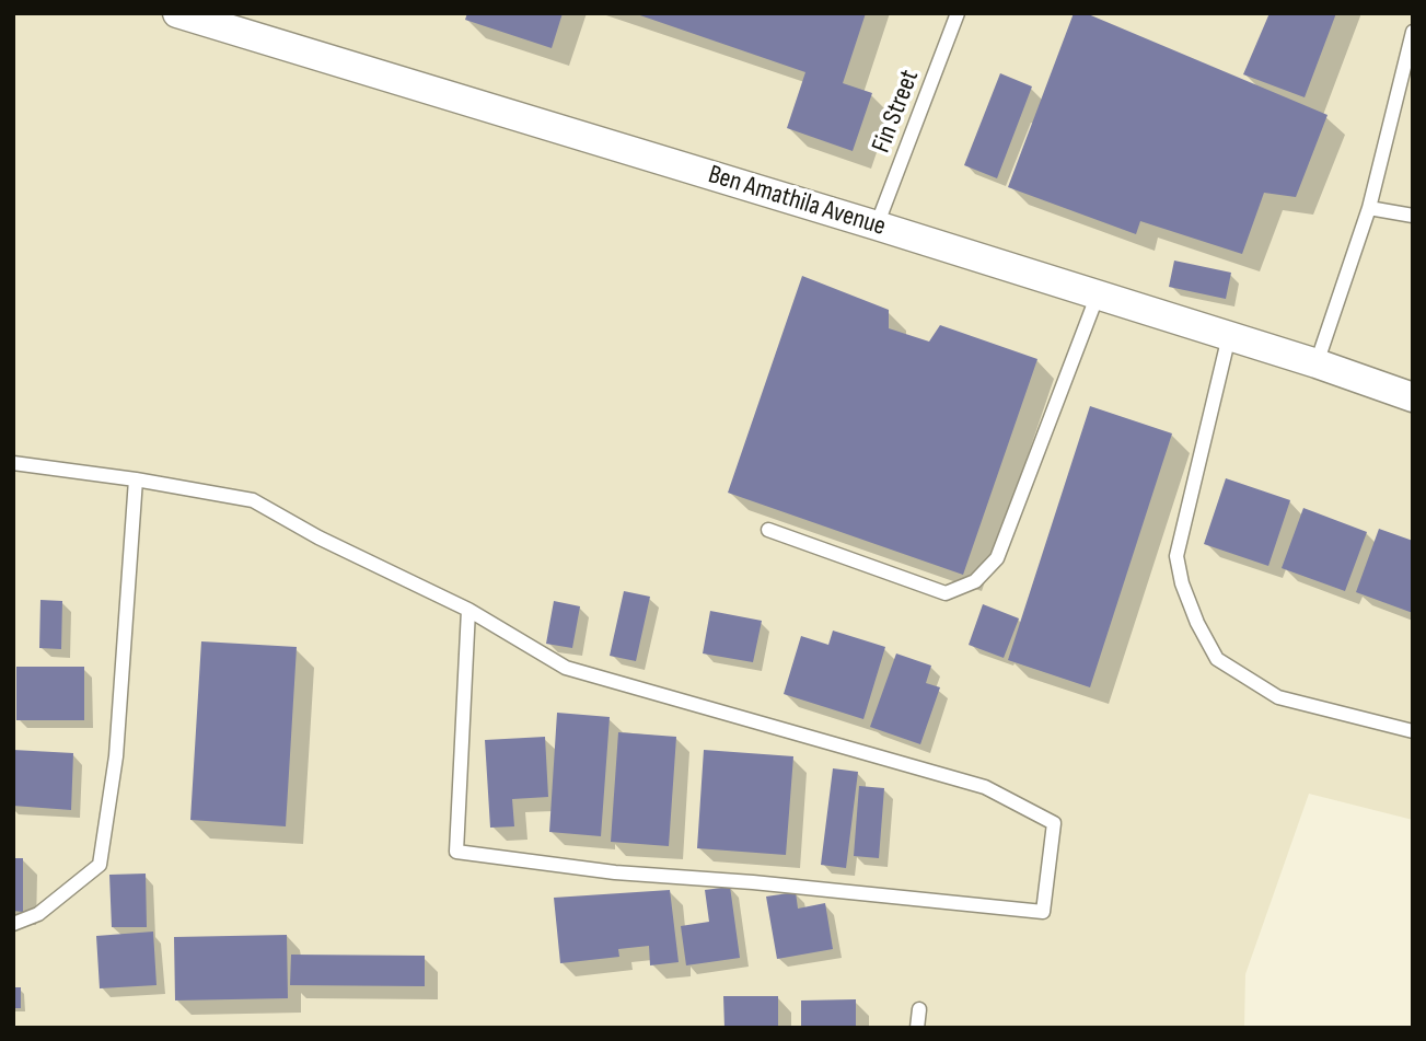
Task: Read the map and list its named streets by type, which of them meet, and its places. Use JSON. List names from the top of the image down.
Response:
{
  "streets": {
    "street": ["Ben Amathila Avenue"],
    "lane": ["Fin Street"]
  },
  "crossings": [
    ["Fin Street", "Ben Amathila Avenue"]
  ]
}
